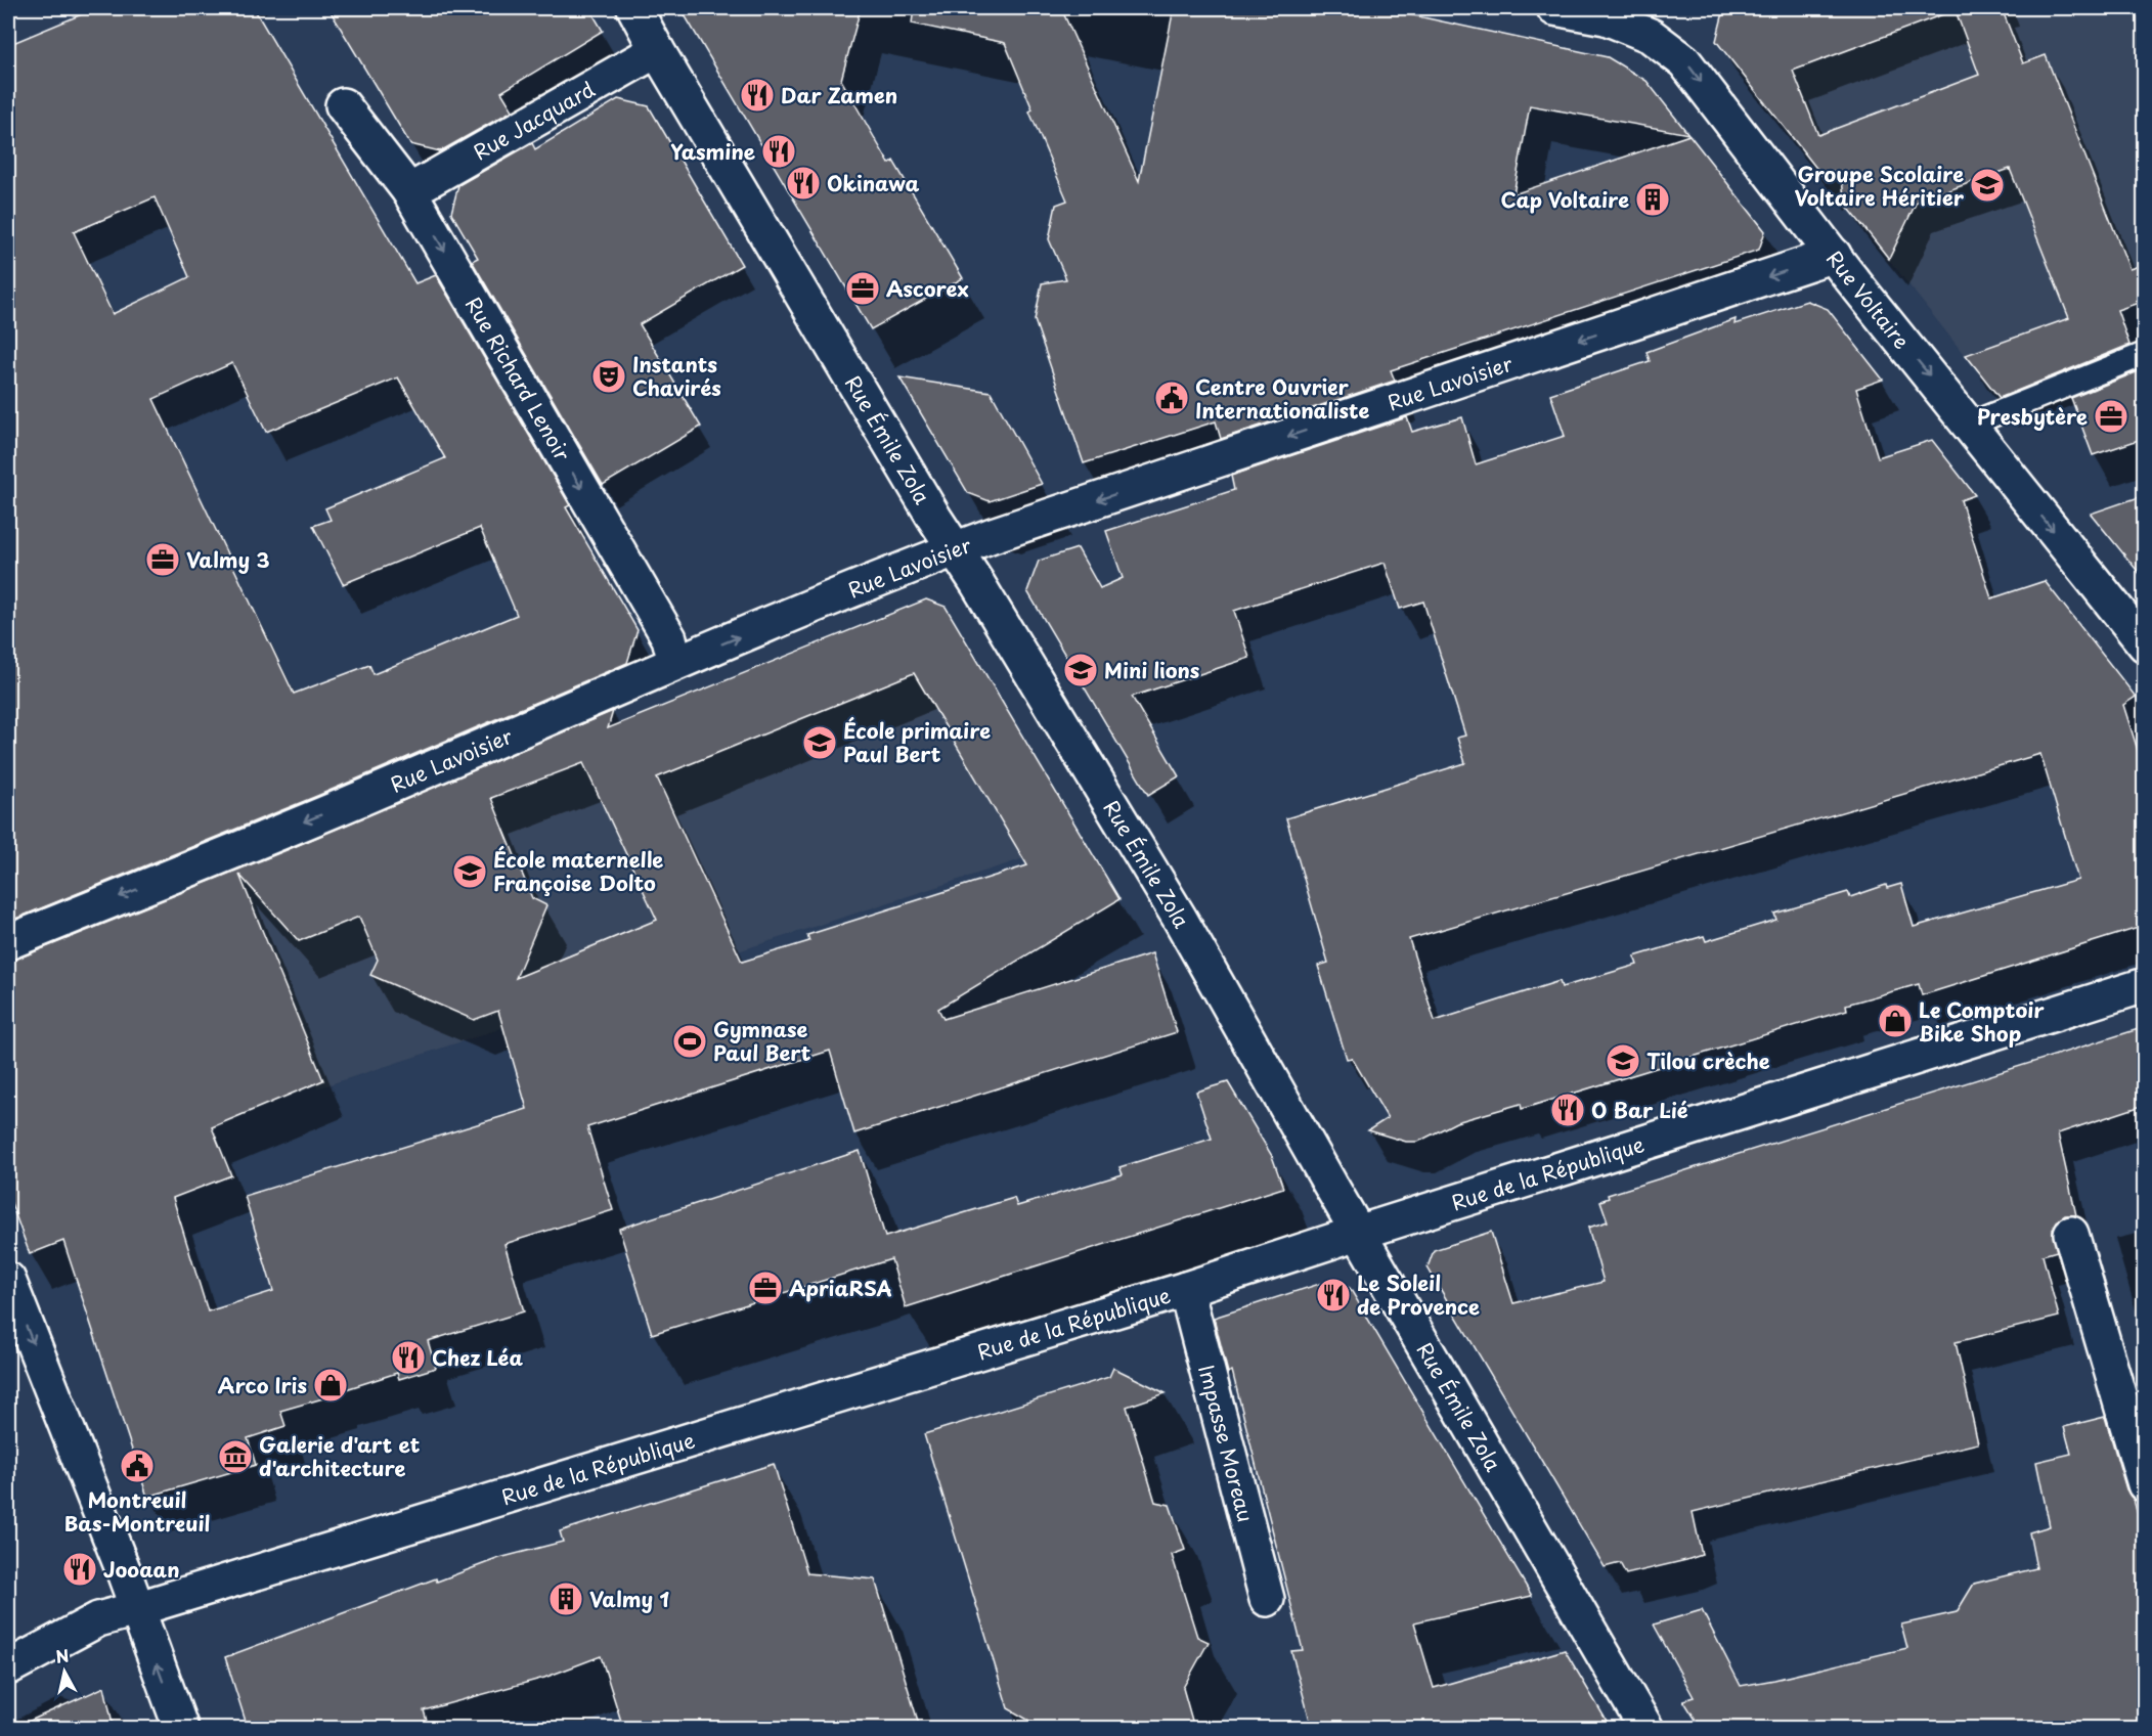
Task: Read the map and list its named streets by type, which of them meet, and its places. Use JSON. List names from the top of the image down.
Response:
{
  "streets": {
    "street": [
      "Rue Jacquard",
      "Rue Voltaire",
      "Rue Richard Lenoir",
      "Rue Lavoisier",
      "Rue Émile Zola",
      "Rue de la République",
      "Impasse Moreau"
    ]
  },
  "crossings": [
    ["Rue Jacquard", "Rue Richard Lenoir"],
    ["Rue Jacquard", "Rue Émile Zola"],
    ["Rue Voltaire", "Rue Lavoisier"],
    ["Rue Richard Lenoir", "Rue Lavoisier"],
    ["Rue Lavoisier", "Rue Émile Zola"],
    ["Rue Émile Zola", "Rue de la République"],
    ["Rue de la République", "Impasse Moreau"]
  ],
  "one_way": ["Rue Voltaire", "Rue Richard Lenoir"],
  "places": {
    "restaurant": [
      "Dar Zamen",
      "Yasmine",
      "Okinawa",
      "O Bar Lié",
      "Le Soleil de Provence",
      "Chez Léa",
      "Jooaan"
    ],
    "school or university": [
      "Groupe Scolaire Voltaire Héritier",
      "Mini lions",
      "École primaire Paul Bert",
      "École maternelle Françoise Dolto",
      "Tilou crèche"
    ],
    "building": ["Cap Voltaire", "Valmy 1"],
    "office": [
      "Ascorex",
      "Presbytère",
      "Valmy 3",
      "ApriaRSA"
    ],
    "theatre": ["Instants Chavirés"],
    "public building": ["Centre Ouvrier Internationaliste", "Montreuil Bas-Montreuil"],
    "shop": ["Le Comptoir Bike Shop", "Arco Iris"],
    "sports": ["Gymnase Paul Bert"],
    "museum": ["Galerie d'art et d'architecture"]
  },
  "north": "top"
}
